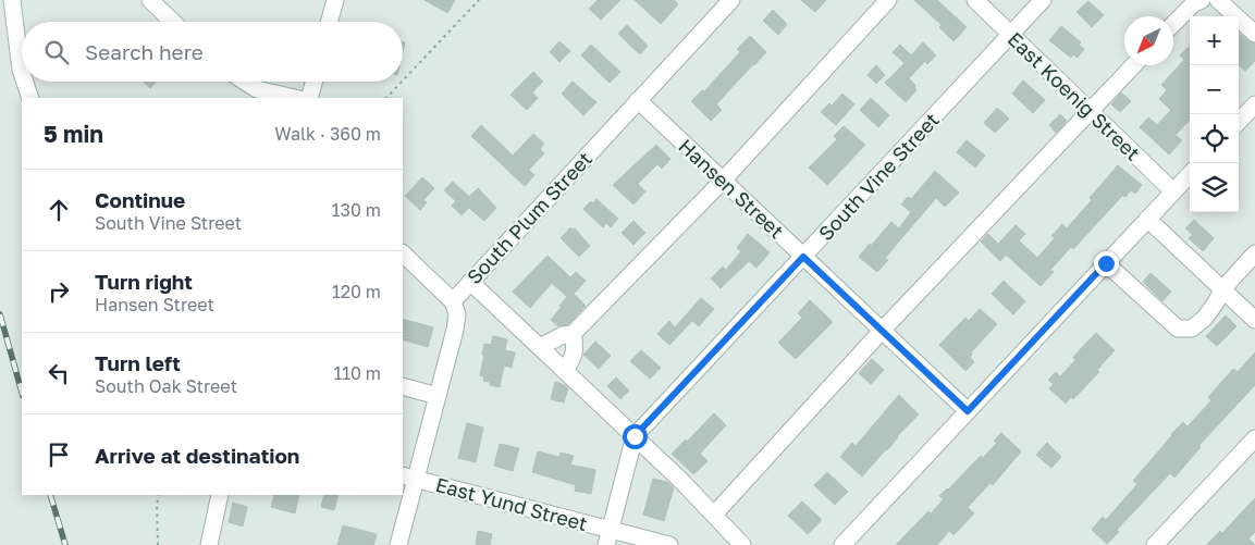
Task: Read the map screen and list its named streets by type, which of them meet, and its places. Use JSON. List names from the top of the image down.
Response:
{
  "streets": {
    "street": [
      "East Koenig Street",
      "South Vine Street",
      "Hansen Street",
      "South Plum Street",
      "East Yund Street"
    ]
  },
  "crossings": [
    ["East Koenig Street", "South Vine Street"],
    ["South Vine Street", "Hansen Street"],
    ["South Vine Street", "East Yund Street"],
    ["Hansen Street", "South Plum Street"],
    ["South Plum Street", "East Yund Street"]
  ],
  "north": "bottom left",
  "page": {
    "map_buttons": ["+", "−"],
    "search": "Search here",
    "heading": ["5 min", "Walk · 360 m"],
    "list": [
      ["Continue", "South Vine Street", "130 m"],
      ["Turn right", "Hansen Street", "120 m"],
      ["Turn left", "South Oak Street", "110 m"],
      "Arrive at destination"
    ]
  }
}
